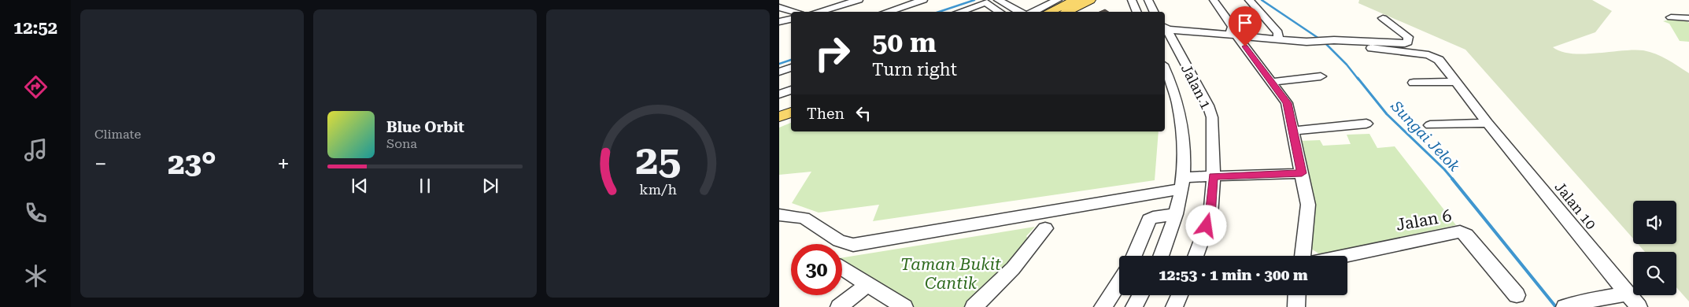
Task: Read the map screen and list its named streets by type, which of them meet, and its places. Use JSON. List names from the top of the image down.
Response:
{
  "streets": {
    "street": ["Jalan 1", "Jalan 10", "Jalan 6"]
  },
  "water": ["Sungai Jelok"],
  "parks": ["Taman Bukit Cantik"],
  "page": {
    "tabs": "12:52",
    "tile": "Climate",
    "turn": ["50 m", "Turn right"],
    "then": "Then",
    "song": ["Blue Orbit", "Sona"],
    "heat": ["−", "23°", "+"],
    "limit": "30",
    "trip": "12:53 · 1 min · 300 m",
    "gauge": ["25", "km/h"]
  }
}
